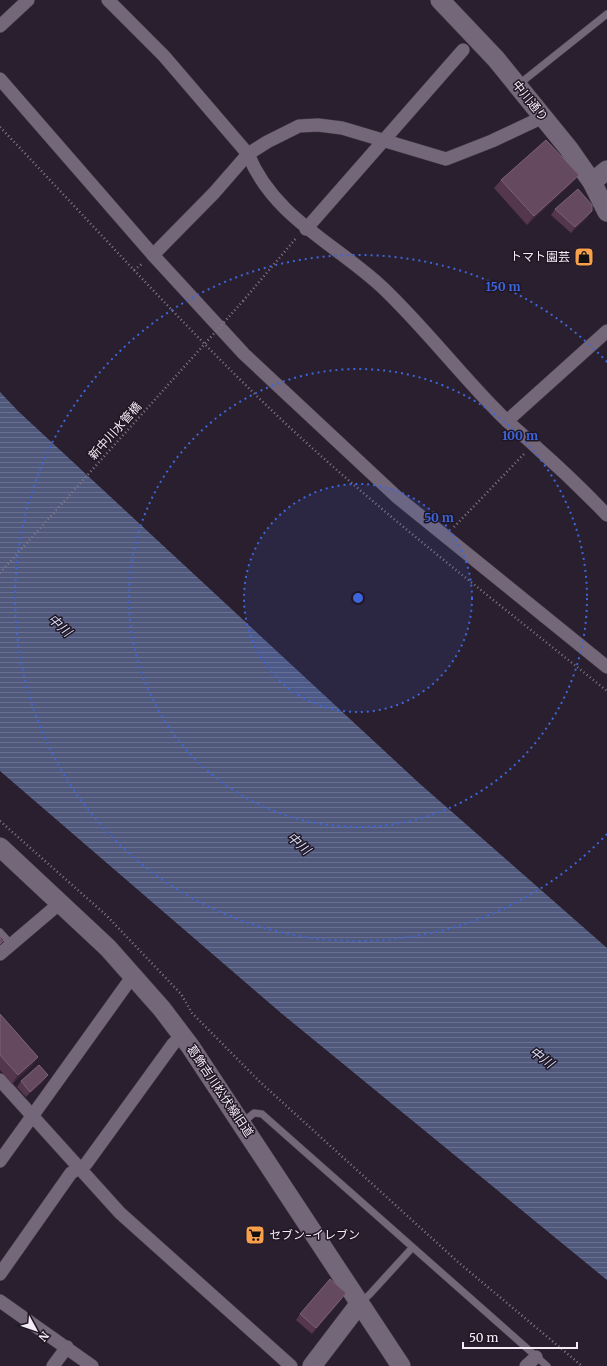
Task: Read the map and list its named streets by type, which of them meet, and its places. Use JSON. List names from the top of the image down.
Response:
{
  "streets": {
    "street": ["中川通り", "葛飾吉川松伏線旧道"],
    "path": ["新中川水管橋"]
  },
  "water": ["中川"],
  "places": {
    "shop": ["トマト園芸"],
    "supermarket": ["セブン-イレブン"]
  },
  "scale_bar": "50 m",
  "north": "bottom right",
  "rings": ["150 m", "100 m", "50 m"]
}
